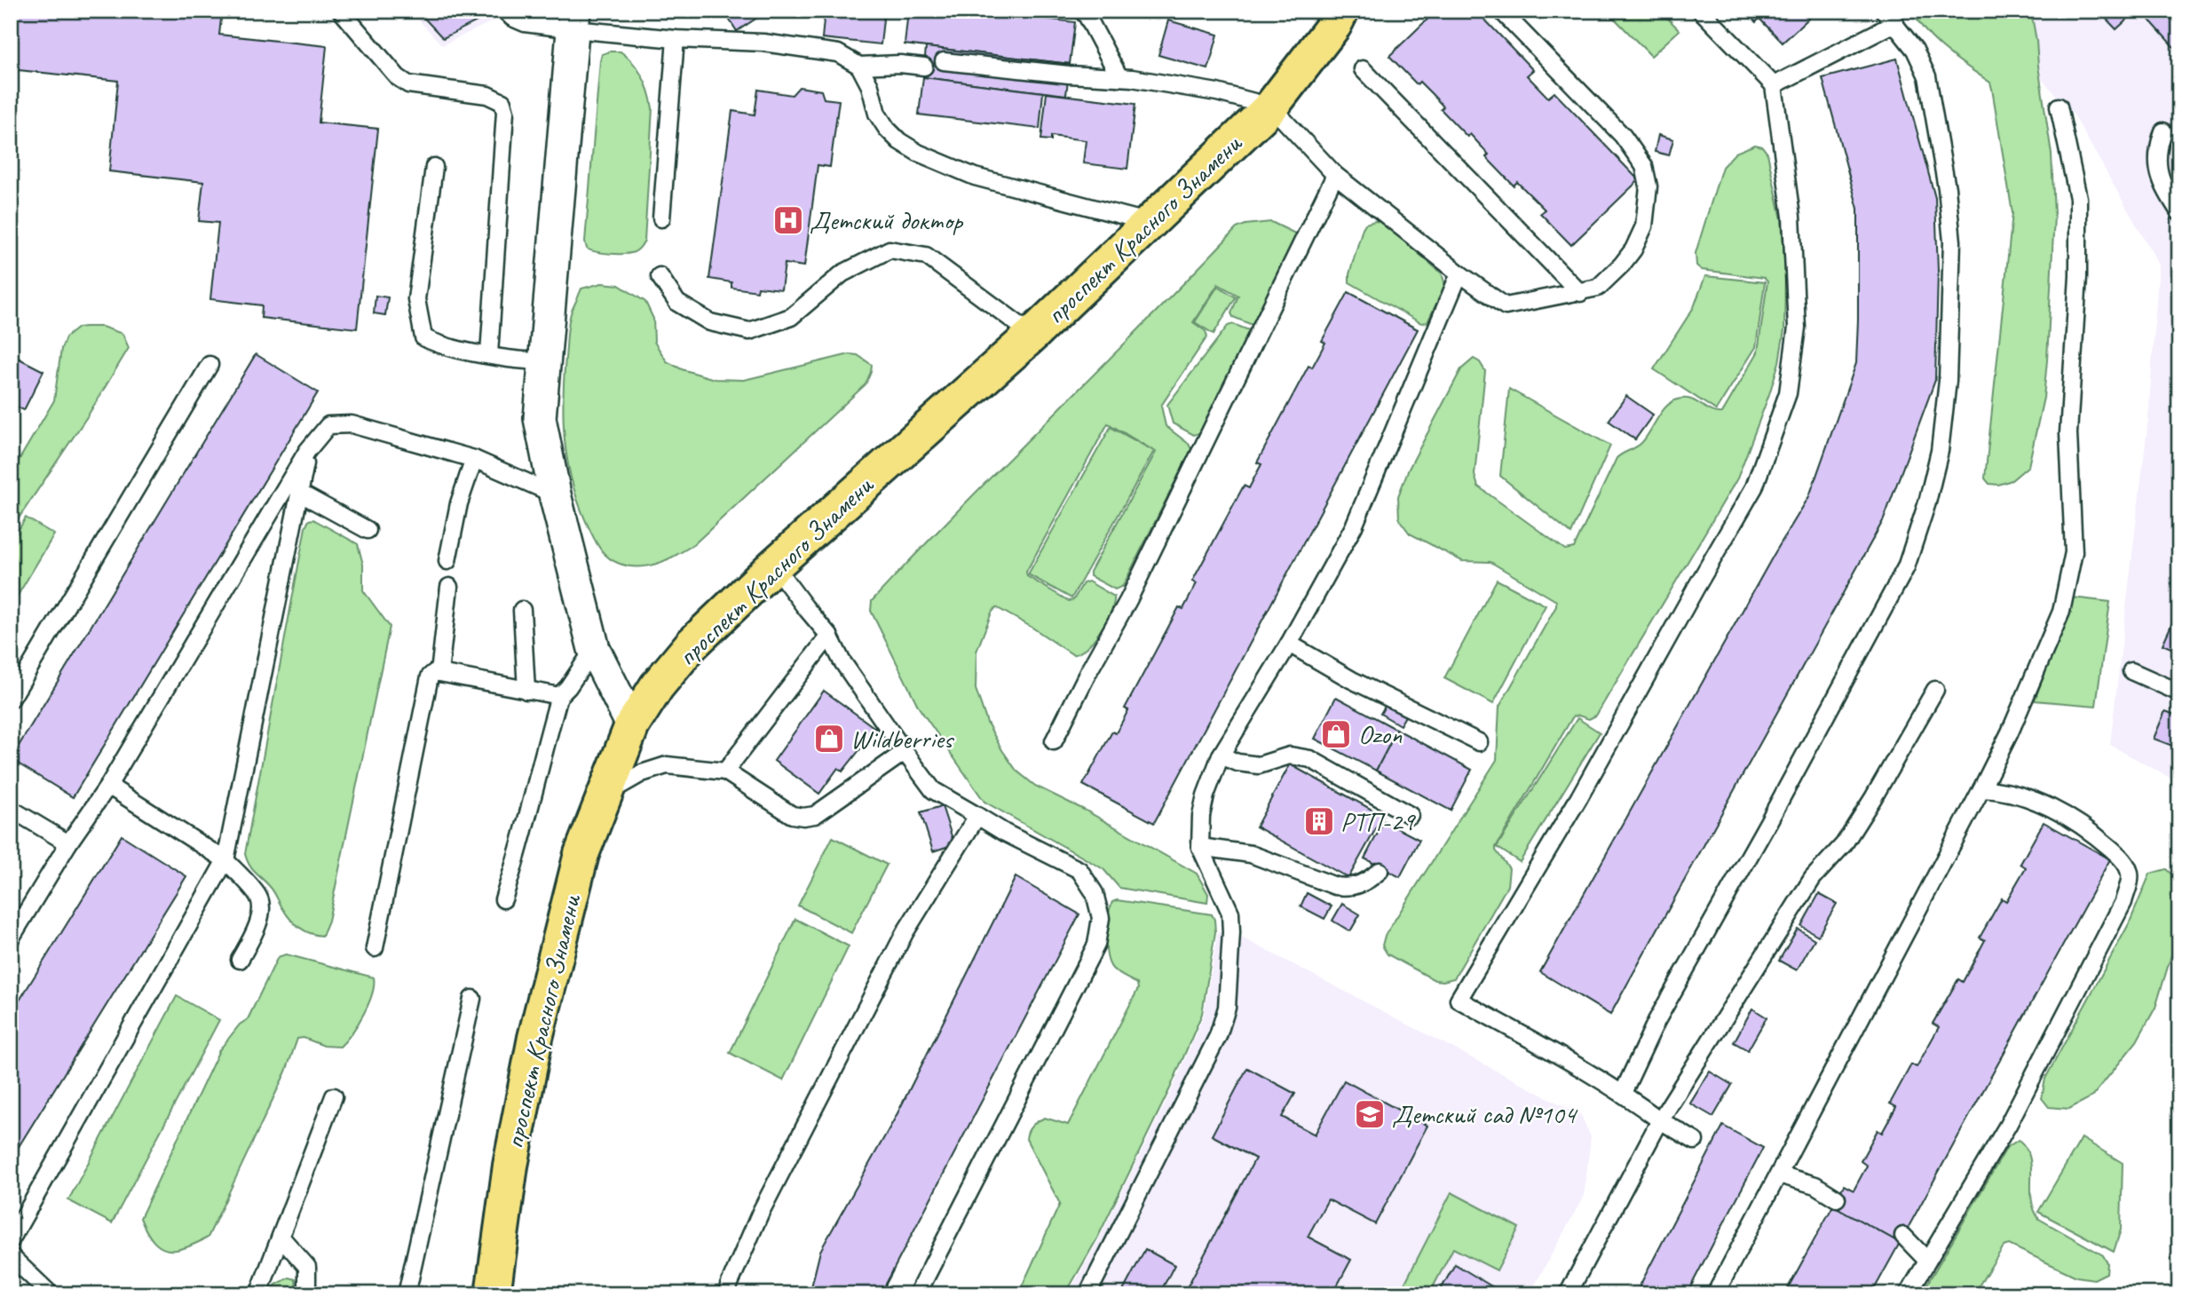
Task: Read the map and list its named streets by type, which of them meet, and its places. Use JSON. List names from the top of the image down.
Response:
{
  "streets": {
    "main road": ["проспект Красного Знамени"]
  },
  "places": {
    "hospital": ["Детский доктор"],
    "shop": ["Ozon", "Wildberries"],
    "building": ["РТП-29"],
    "school or university": ["Детский сад №104"]
  }
}
